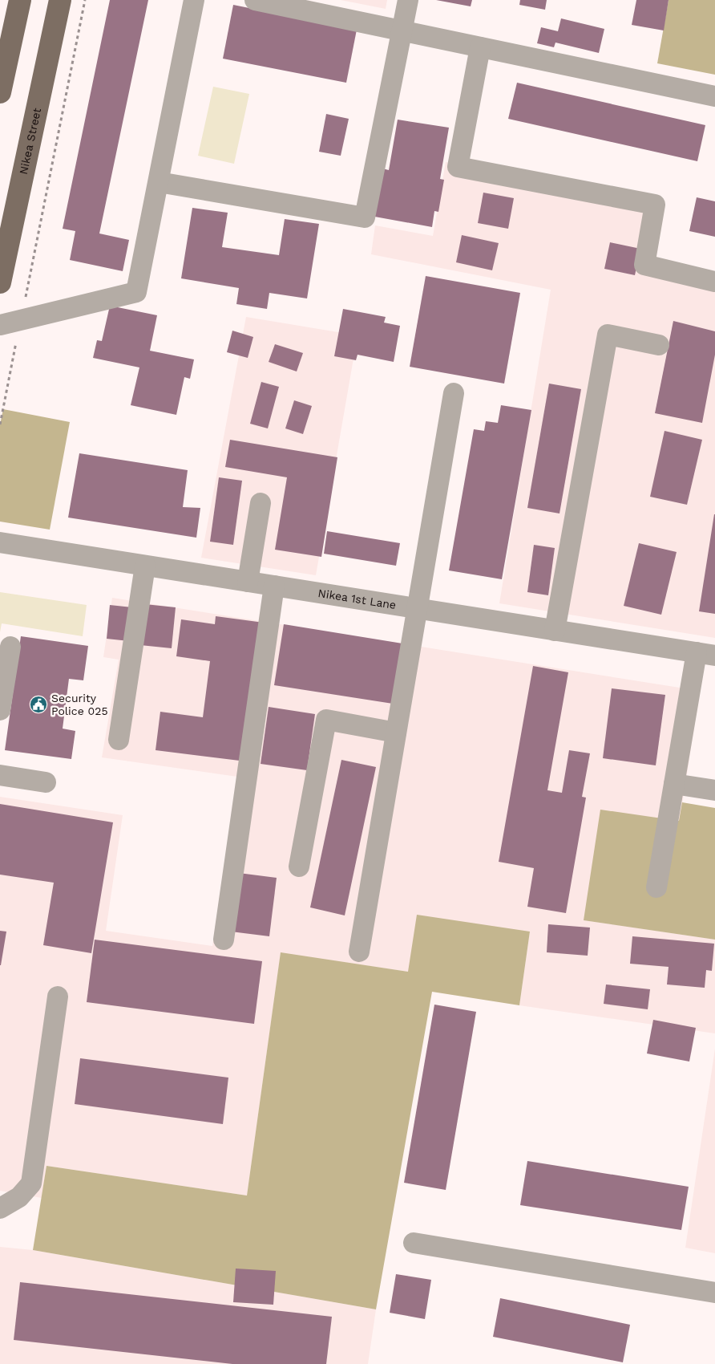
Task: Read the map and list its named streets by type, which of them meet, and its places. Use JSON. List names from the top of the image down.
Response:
{
  "streets": {
    "main road": ["Nikea Street"],
    "street": ["Nikea 1st Lane"]
  },
  "places": {
    "public building": ["Security Police 025"]
  }
}
